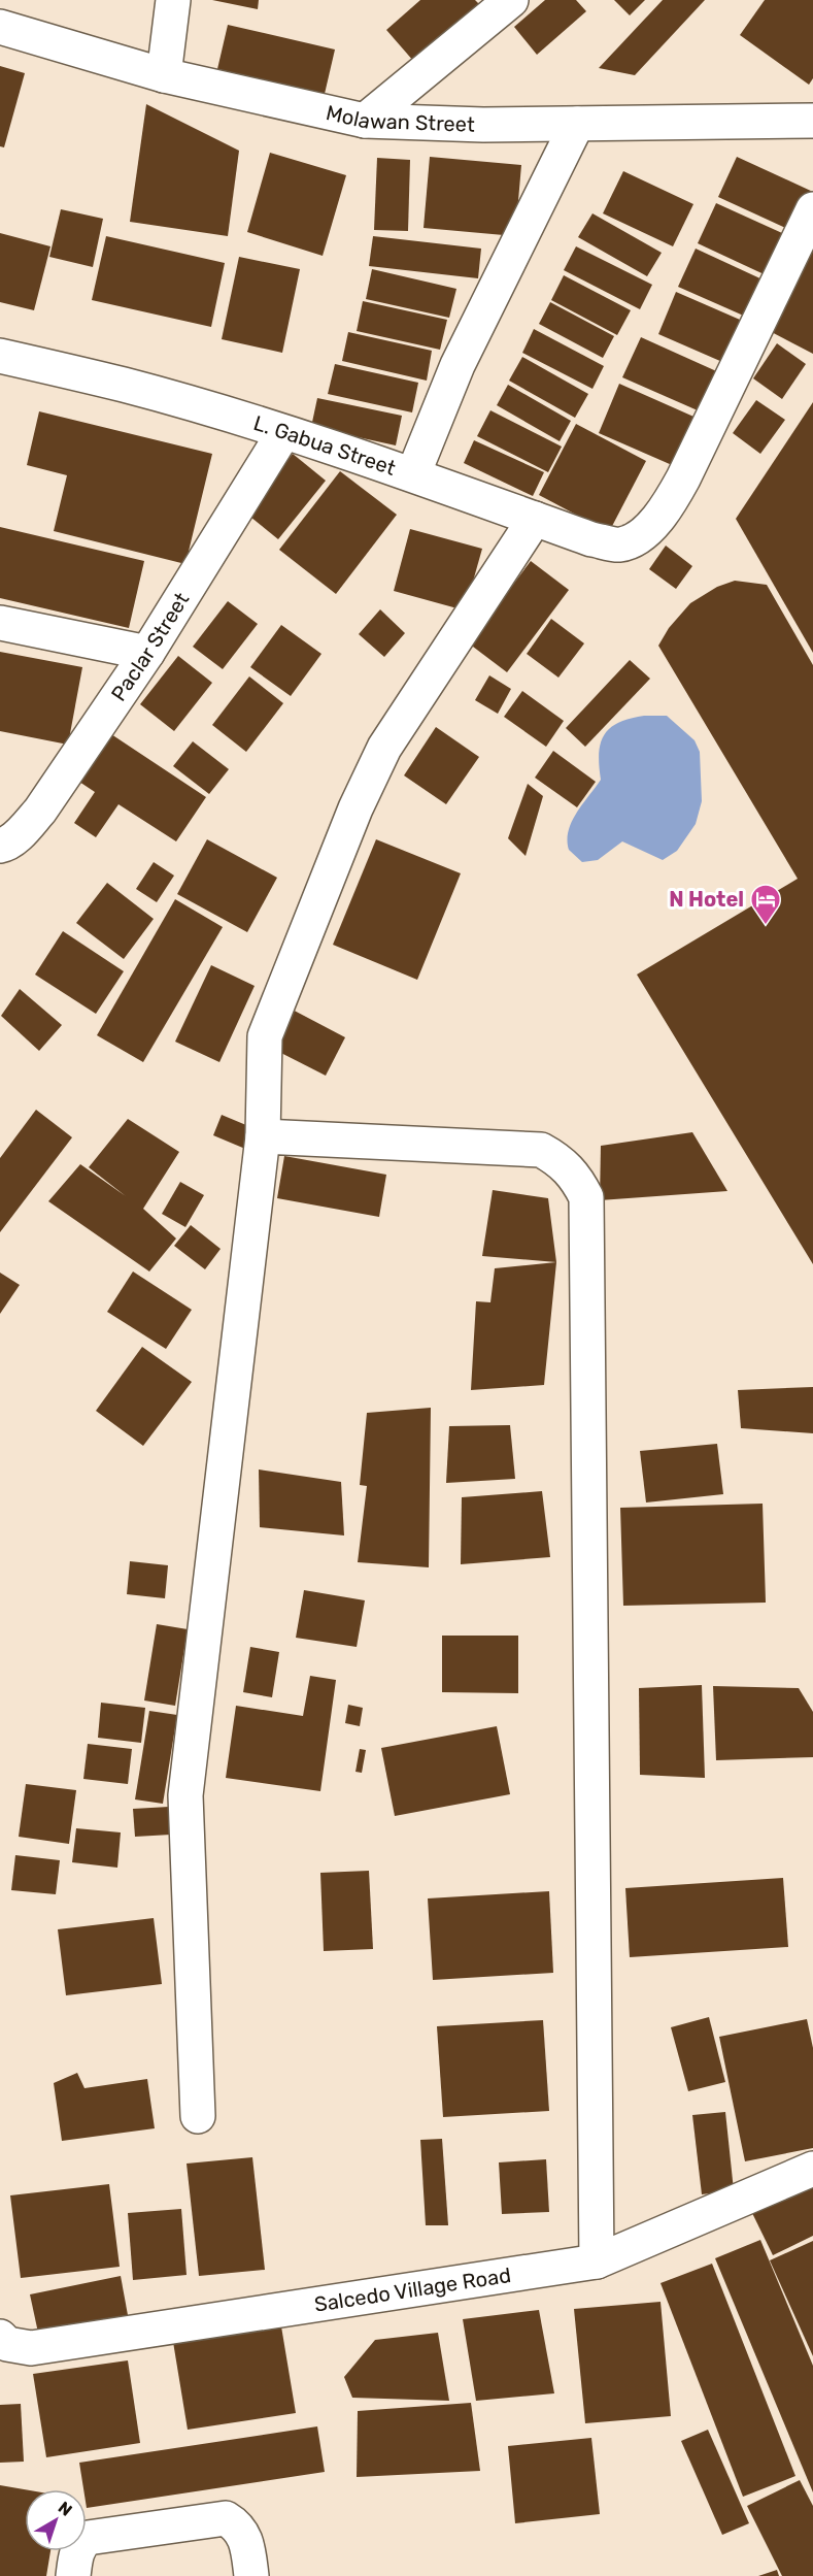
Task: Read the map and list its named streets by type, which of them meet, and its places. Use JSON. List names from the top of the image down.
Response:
{
  "streets": {
    "street": [
      "Molawan Street",
      "L. Gabua Street",
      "Paclar Street",
      "Salcedo Village Road"
    ]
  },
  "crossings": [
    ["L. Gabua Street", "Paclar Street"]
  ],
  "places": {
    "hotel": ["N Hotel"]
  },
  "north": "top right"
}
